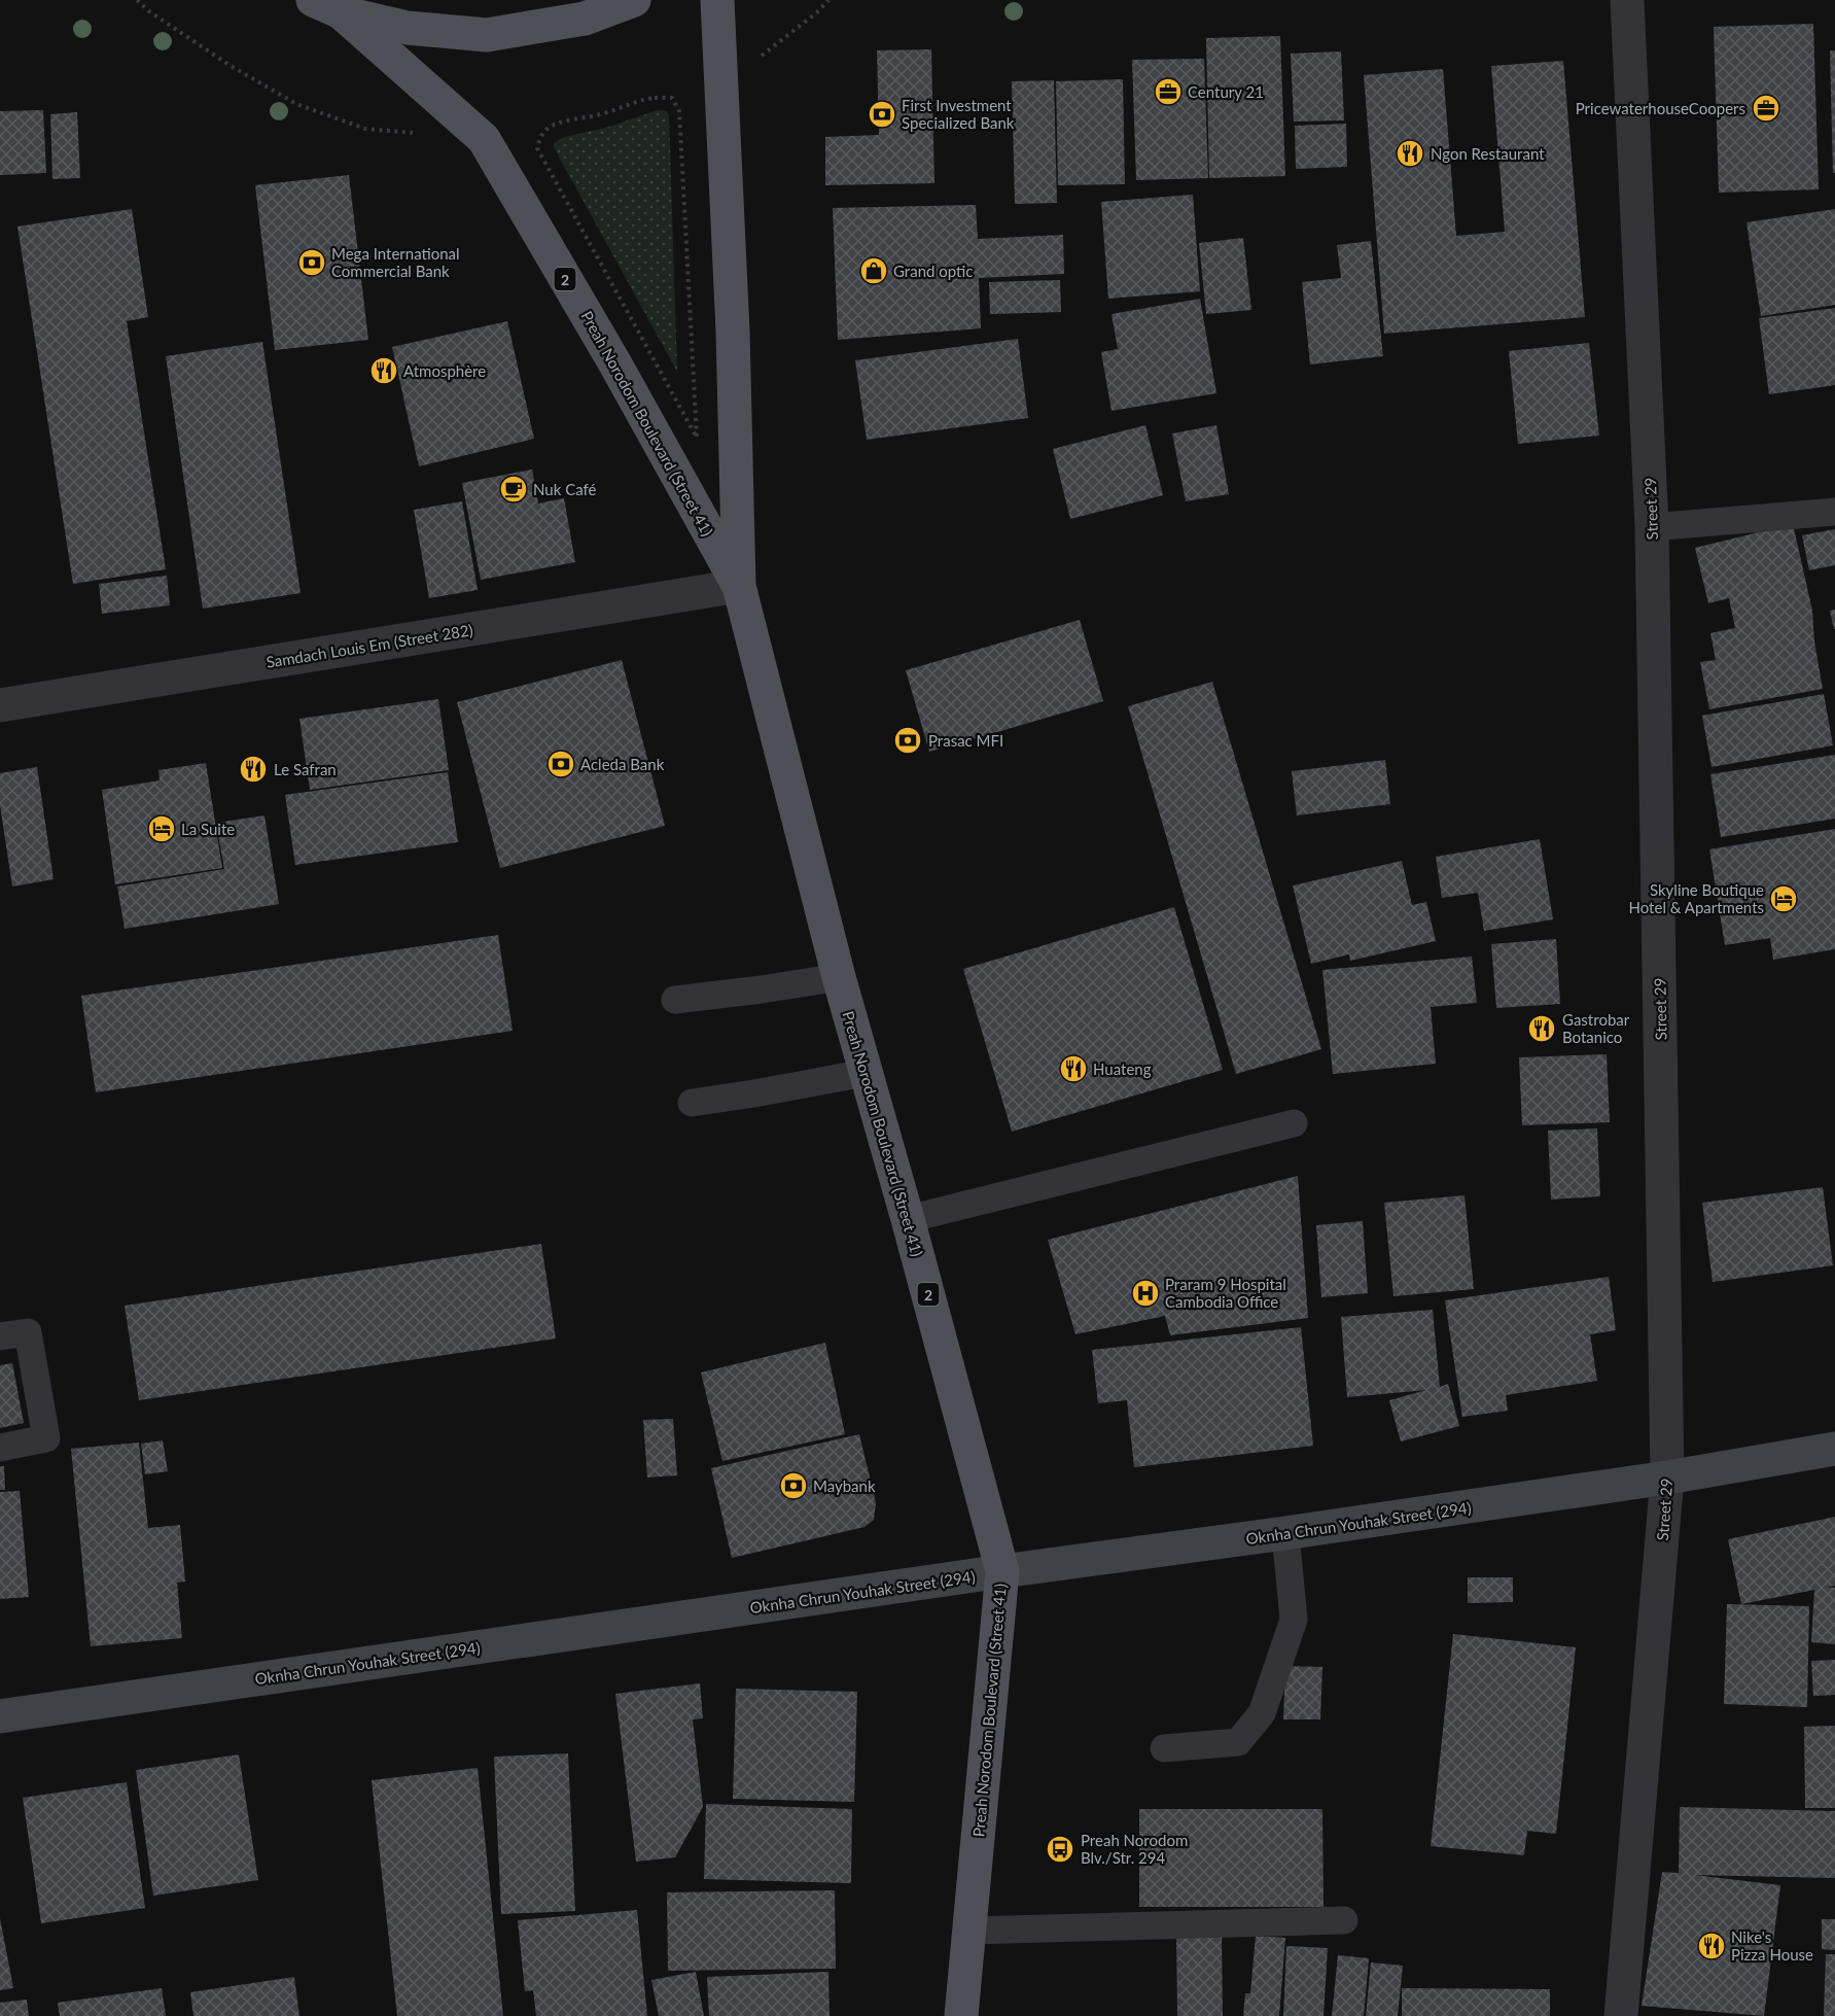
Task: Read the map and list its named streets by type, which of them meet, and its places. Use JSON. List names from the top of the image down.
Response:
{
  "streets": {
    "main road": ["2", "Preah Norodom Boulevard (Street 41)"],
    "street": ["Street 29", "Samdach Louis Em (Street 282)", "Oknha Chrun Youhak Street (294)"]
  },
  "crossings": [
    ["2", "Preah Norodom Boulevard (Street 41)"],
    ["Preah Norodom Boulevard (Street 41)", "Samdach Louis Em (Street 282)"],
    ["Preah Norodom Boulevard (Street 41)", "Oknha Chrun Youhak Street (294)"],
    ["Street 29", "Oknha Chrun Youhak Street (294)"]
  ],
  "places": {
    "office": ["Century 21", "PricewaterhouseCoopers"],
    "bank": [
      "First Investment Specialized Bank",
      "Mega International Commercial Bank",
      "Prasac MFI",
      "Acleda Bank",
      "Maybank"
    ],
    "restaurant": [
      "Ngon Restaurant",
      "Atmosphère",
      "Le Safran",
      "Gastrobar Botanico",
      "Huateng",
      "Nike's Pizza House"
    ],
    "shop": ["Grand optic"],
    "cafe": ["Nuk Café"],
    "hotel": ["La Suite", "Skyline Boutique Hotel & Apartments"],
    "hospital": ["Praram 9 Hospital Cambodia Office"],
    "bus stop": ["Preah Norodom Blv./Str. 294"]
  }
}
